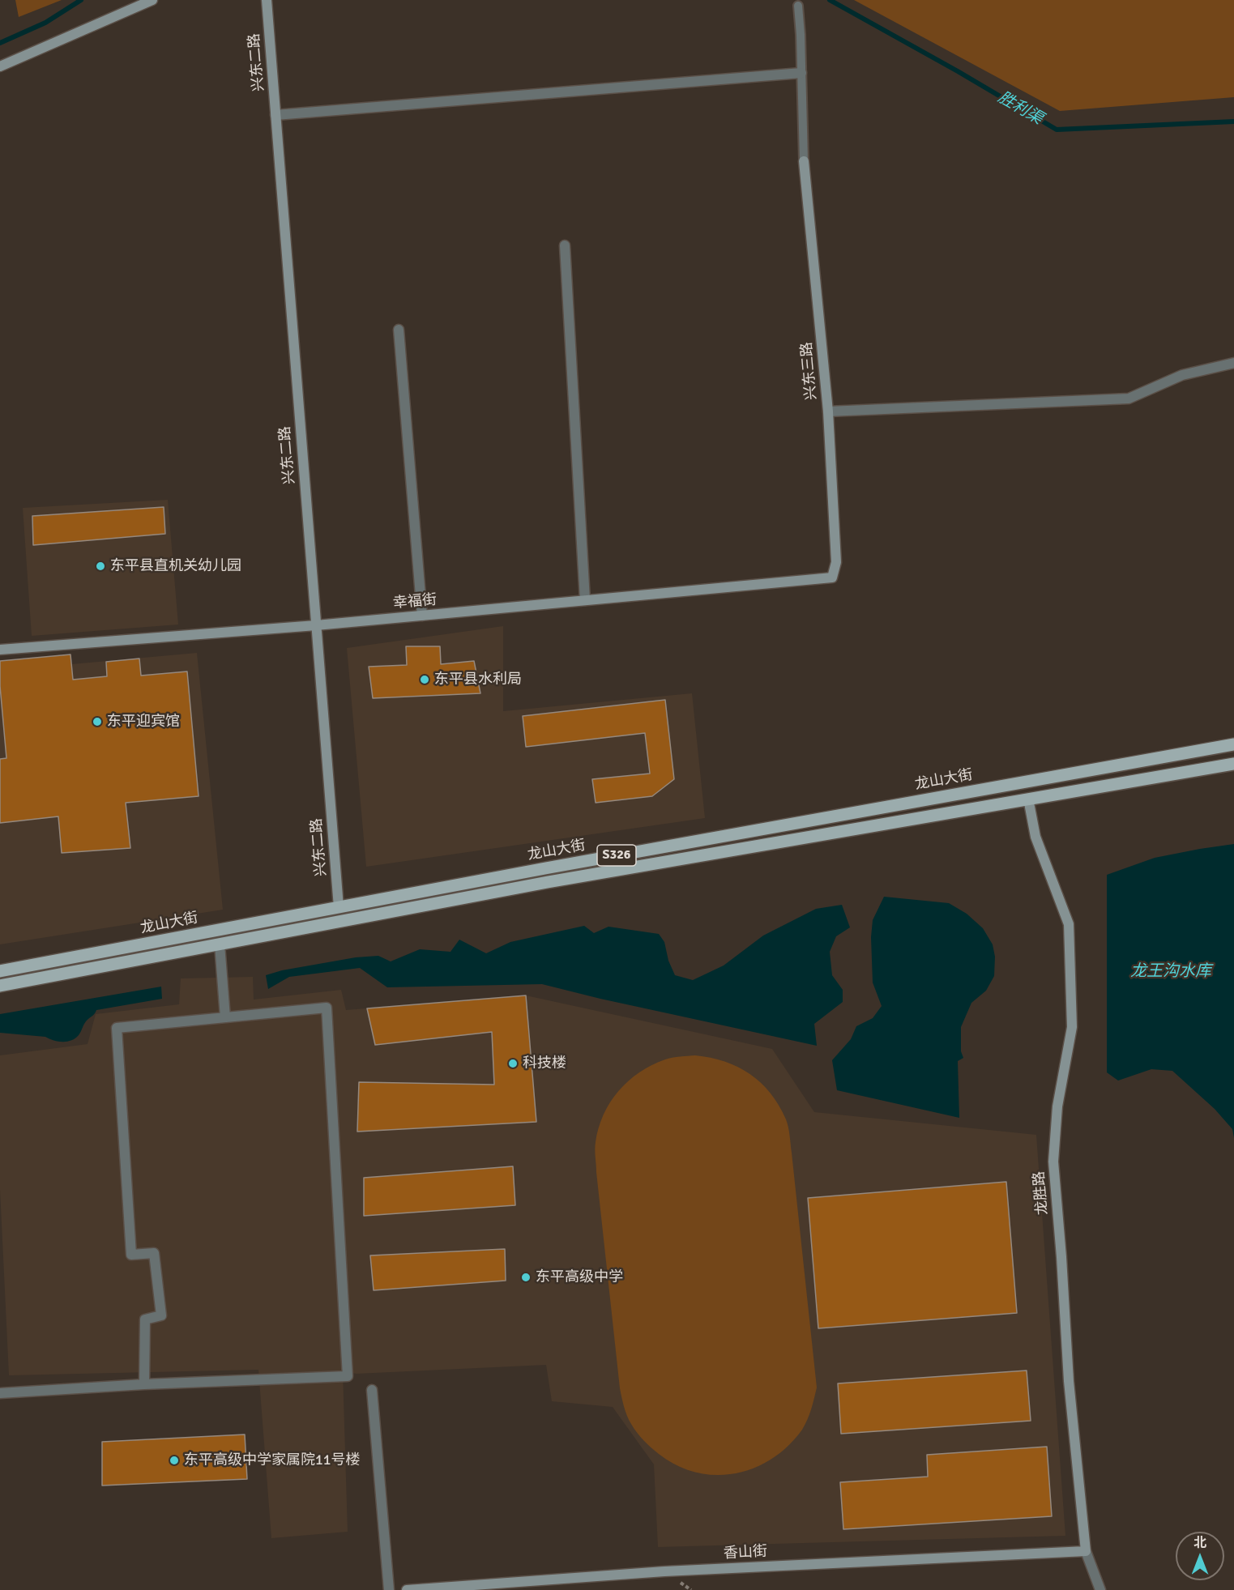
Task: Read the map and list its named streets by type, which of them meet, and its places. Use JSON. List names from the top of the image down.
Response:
{
  "streets": {
    "main road": ["龙山大街", "S326"],
    "street": [
      "兴东二路",
      "兴东三路",
      "幸福街",
      "龙胜路",
      "香山街"
    ]
  },
  "crossings": [
    ["兴东二路", "幸福街"],
    ["兴东二路", "龙山大街"],
    ["兴东三路", "幸福街"],
    ["龙山大街", "龙胜路"],
    ["龙胜路", "香山街"]
  ],
  "water": ["胜利渠", "龙王沟水库"],
  "places": [
    "东平县直机关幼儿园",
    "东平县水利局",
    "东平迎宾馆",
    "科技楼",
    "东平高级中学",
    "东平高级中学家属院11号楼"
  ],
  "north": "top"
}
